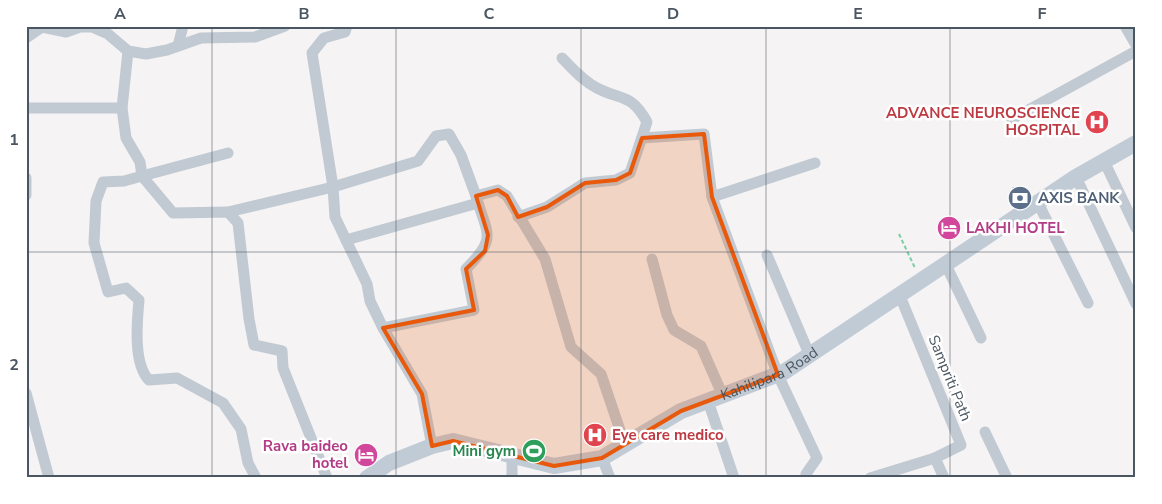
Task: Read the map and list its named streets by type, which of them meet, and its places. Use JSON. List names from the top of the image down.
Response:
{
  "streets": {
    "main road": ["Kahilipara Road"],
    "street": ["Sampriti Path"]
  },
  "crossings": [
    ["Kahilipara Road", "Sampriti Path"]
  ],
  "places": {
    "hospital": ["ADVANCE NEUROSCIENCE HOSPITAL", "Eye care medico"],
    "bank": ["AXIS BANK"],
    "hotel": ["LAKHI HOTEL", "Rava baideo hotel"],
    "sports": ["Mini gym"]
  },
  "grid": {
    "columns": [
      "A",
      "B",
      "C",
      "D",
      "E",
      "F"
    ],
    "rows": ["1", "2"]
  }
}
